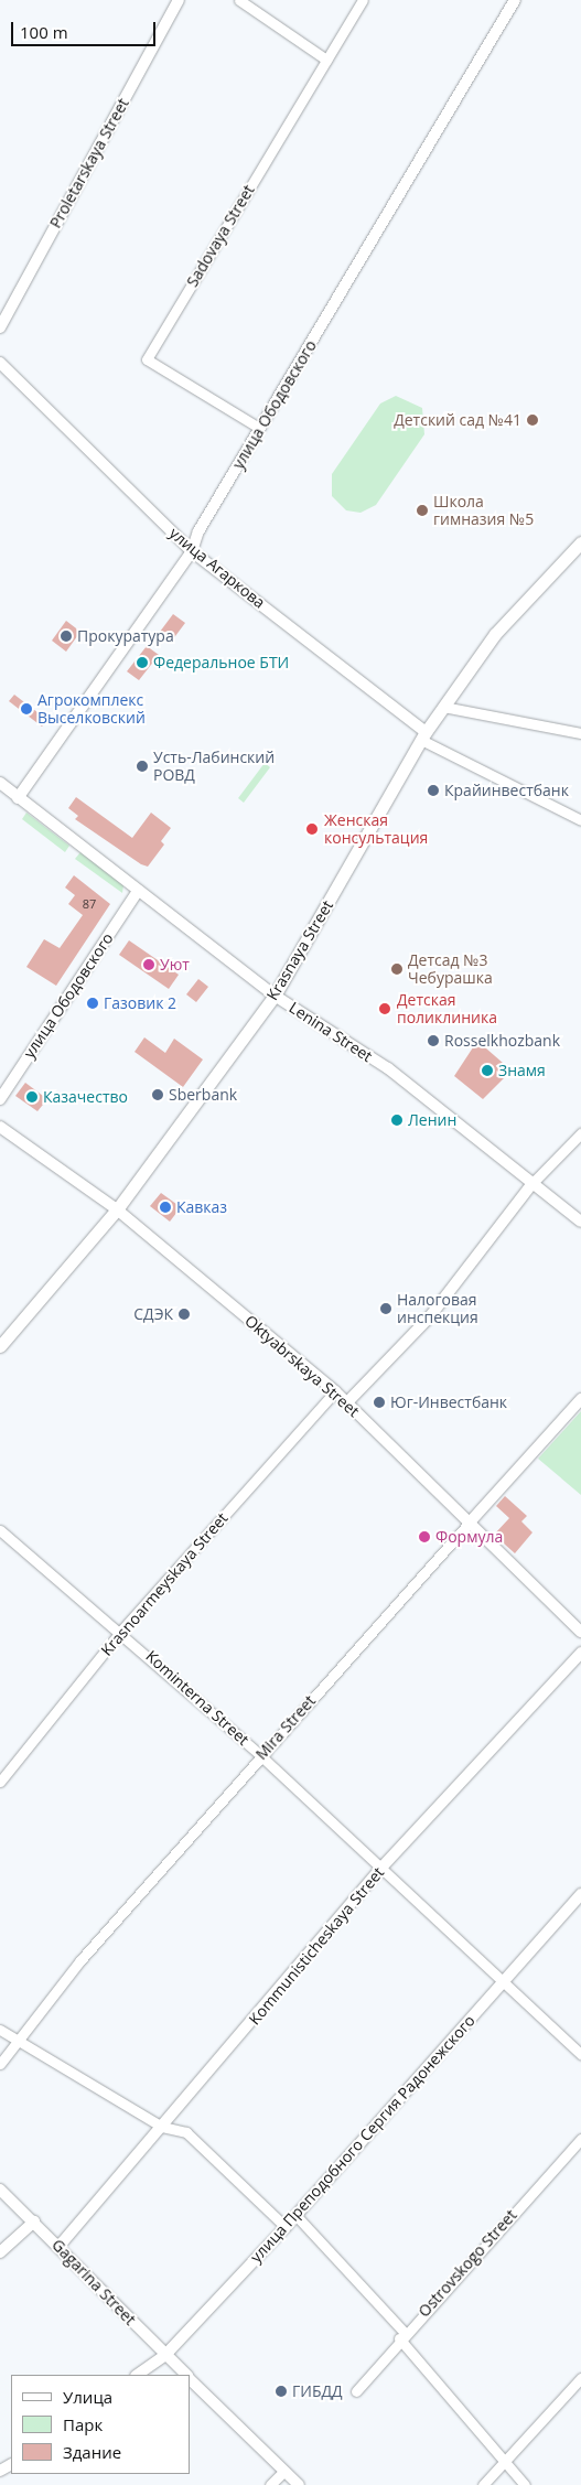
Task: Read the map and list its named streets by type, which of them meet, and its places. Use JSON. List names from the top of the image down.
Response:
{
  "streets": {
    "main road": ["Krasnaya Street"],
    "street": [
      "Proletarskaya Street",
      "Sadovaya Street",
      "улица Ободовского",
      "улица Агаркова",
      "Lenina Street",
      "Oktyabrskaya Street",
      "Krasnoarmeyskaya Street",
      "Kominterna Street",
      "Mira Street",
      "Kommunisticheskaya Street",
      "улица Преподобного Сергия Радонежского",
      "Ostrovskogo Street",
      "Gagarina Street"
    ]
  },
  "crossings": [
    ["Sadovaya Street", "улица Ободовского"],
    ["улица Ободовского", "улица Агаркова"],
    ["улица Ободовского", "Lenina Street"],
    ["улица Агаркова", "Krasnaya Street"],
    ["Krasnaya Street", "Lenina Street"],
    ["Krasnaya Street", "Oktyabrskaya Street"],
    ["Oktyabrskaya Street", "Krasnoarmeyskaya Street"],
    ["Oktyabrskaya Street", "Mira Street"],
    ["Krasnoarmeyskaya Street", "Kominterna Street"],
    ["Kominterna Street", "Mira Street"],
    ["Kominterna Street", "Kommunisticheskaya Street"],
    ["Kominterna Street", "улица Преподобного Сергия Радонежского"],
    ["Kommunisticheskaya Street", "Gagarina Street"],
    ["улица Преподобного Сергия Радонежского", "Gagarina Street"]
  ],
  "places": [
    "Детский сад №41",
    "Школа гимназия №5",
    "Прокуратура",
    "Федеральное БТИ",
    "Агрокомплекс Выселковский",
    "Усть-Лабинский РОВД",
    "Крайинвестбанк",
    "Женская консультация",
    "Уют",
    "Детсад №3 Чебурашка",
    "Газовик 2",
    "Детская поликлиника",
    "Rosselkhozbank",
    "Знамя",
    "Sberbank",
    "Казачество",
    "Ленин",
    "Кавказ",
    "Налоговая инспекция",
    "СДЭК",
    "Юг-Инвестбанк",
    "Формула",
    "ГИБДД"
  ],
  "house_numbers": ["87"],
  "legend": ["Улица", "Парк", "Здание"],
  "scale_bar": "100 m"
}
